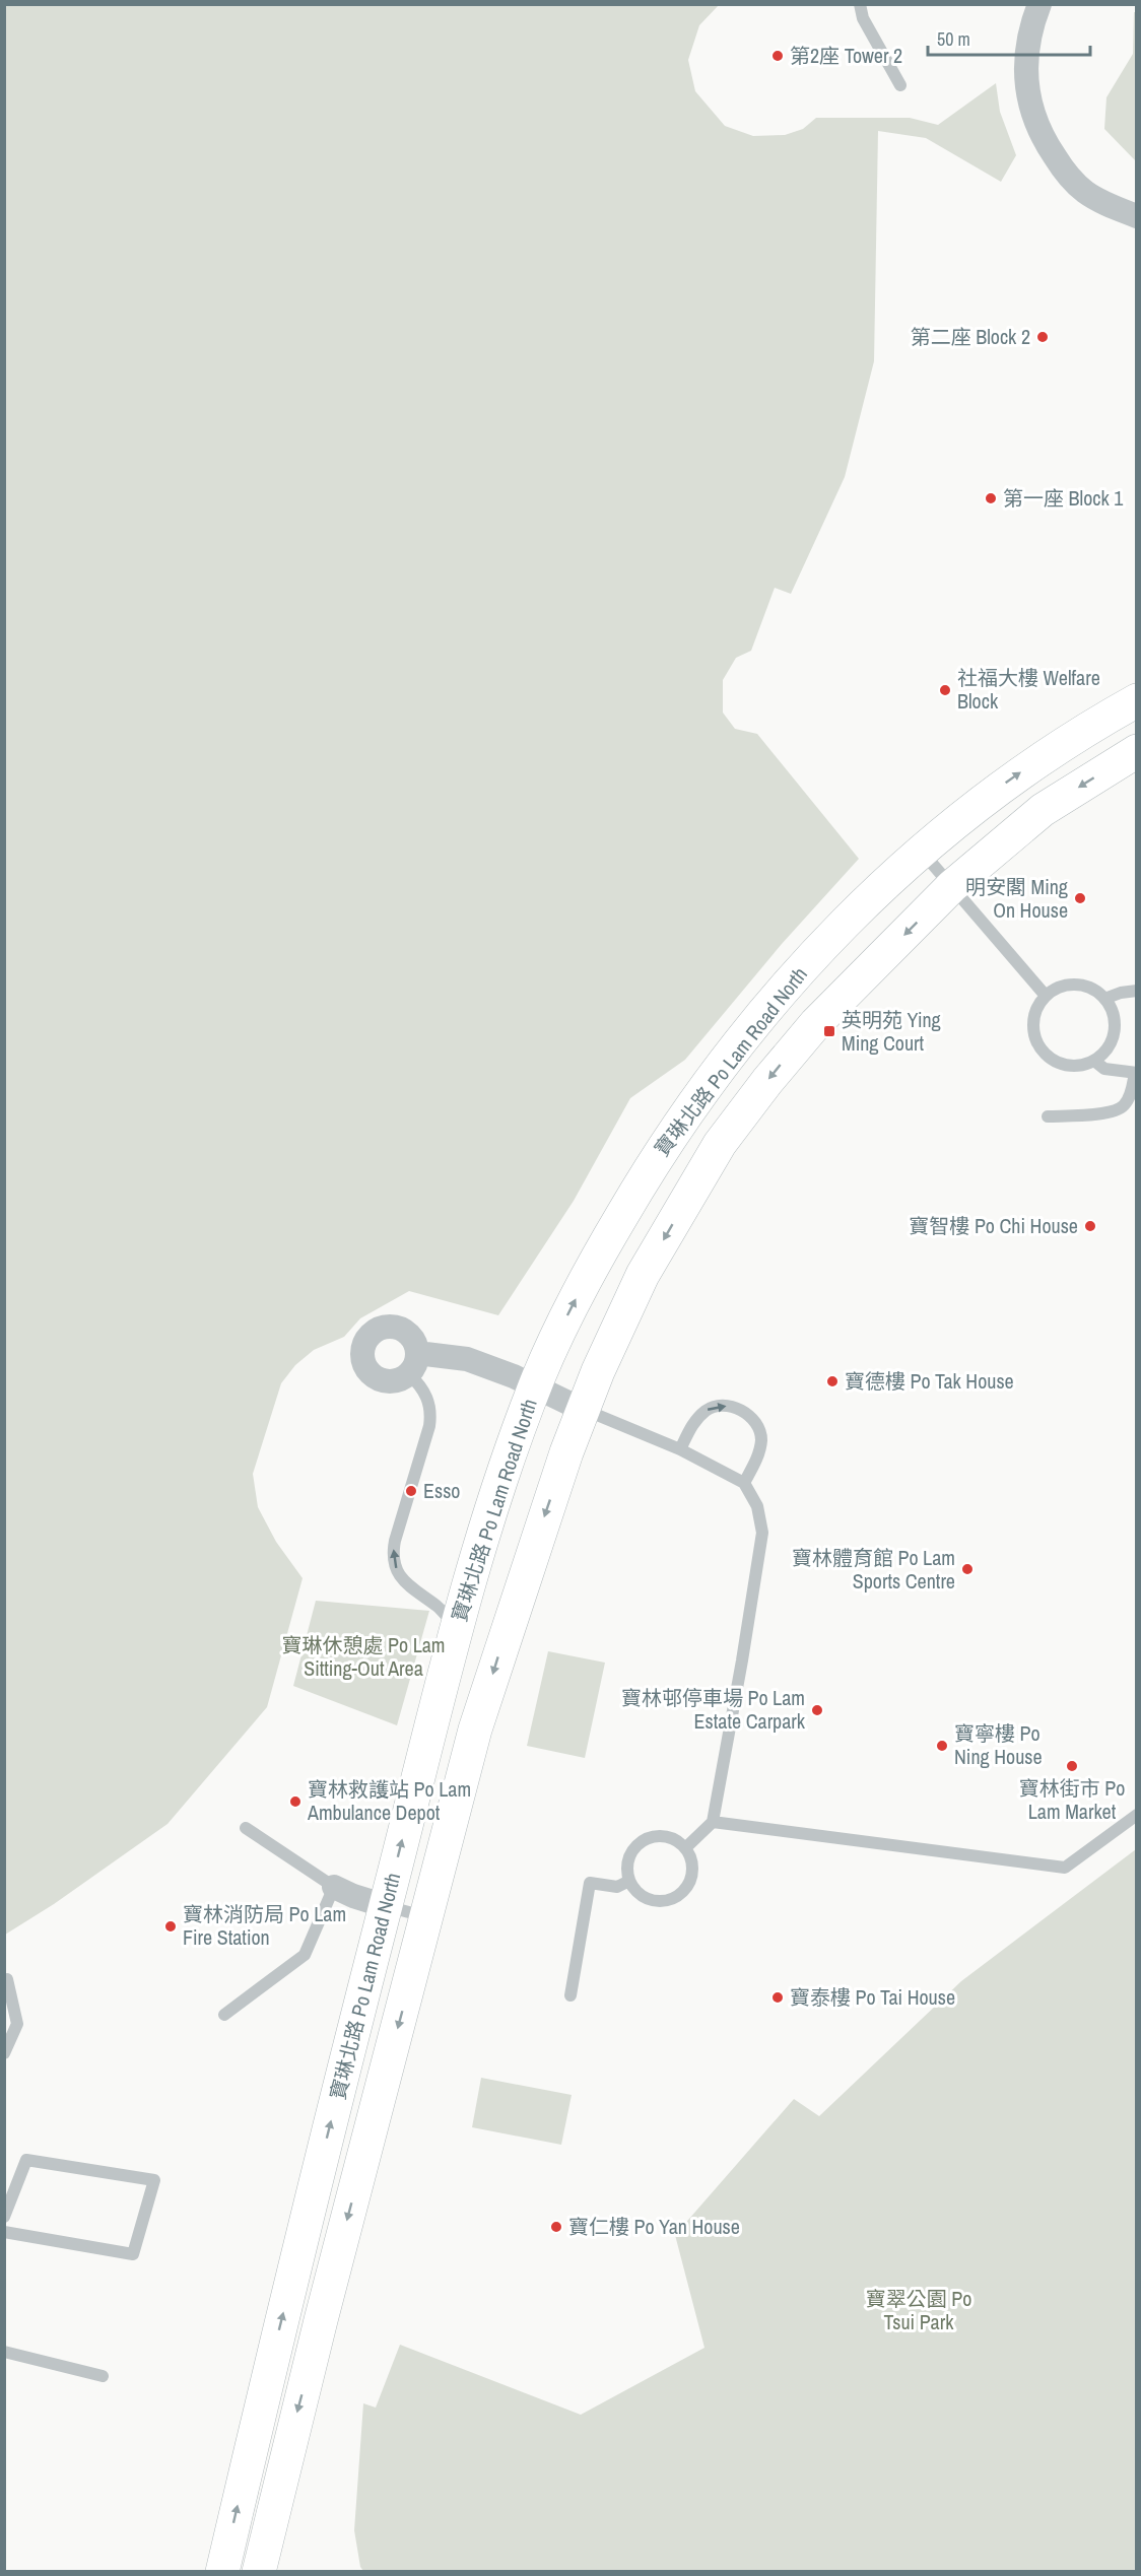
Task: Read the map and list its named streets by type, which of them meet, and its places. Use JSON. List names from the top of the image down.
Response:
{
  "streets": {
    "main road": ["寶琳北路 Po Lam Road North"]
  },
  "parks": ["寶琳休憩處 Po Lam Sitting-Out Area", "寶翠公園 Po Tsui Park"],
  "places": {
    "other": [
      "第2座 Tower 2",
      "第二座 Block 2",
      "第一座 Block 1",
      "社福大樓 Welfare Block",
      "明安閣 Ming On House",
      "寶智樓 Po Chi House",
      "寶德樓 Po Tak House",
      "Esso",
      "寶林體育館 Po Lam Sports Centre",
      "寶林邨停車場 Po Lam Estate Carpark",
      "寶寧樓 Po Ning House",
      "寶林街市 Po Lam Market",
      "寶林救護站 Po Lam Ambulance Depot",
      "寶林消防局 Po Lam Fire Station",
      "寶泰樓 Po Tai House",
      "寶仁樓 Po Yan House"
    ],
    "transit": ["英明苑 Ying Ming Court"]
  },
  "scale_bar": "50 m"
}
